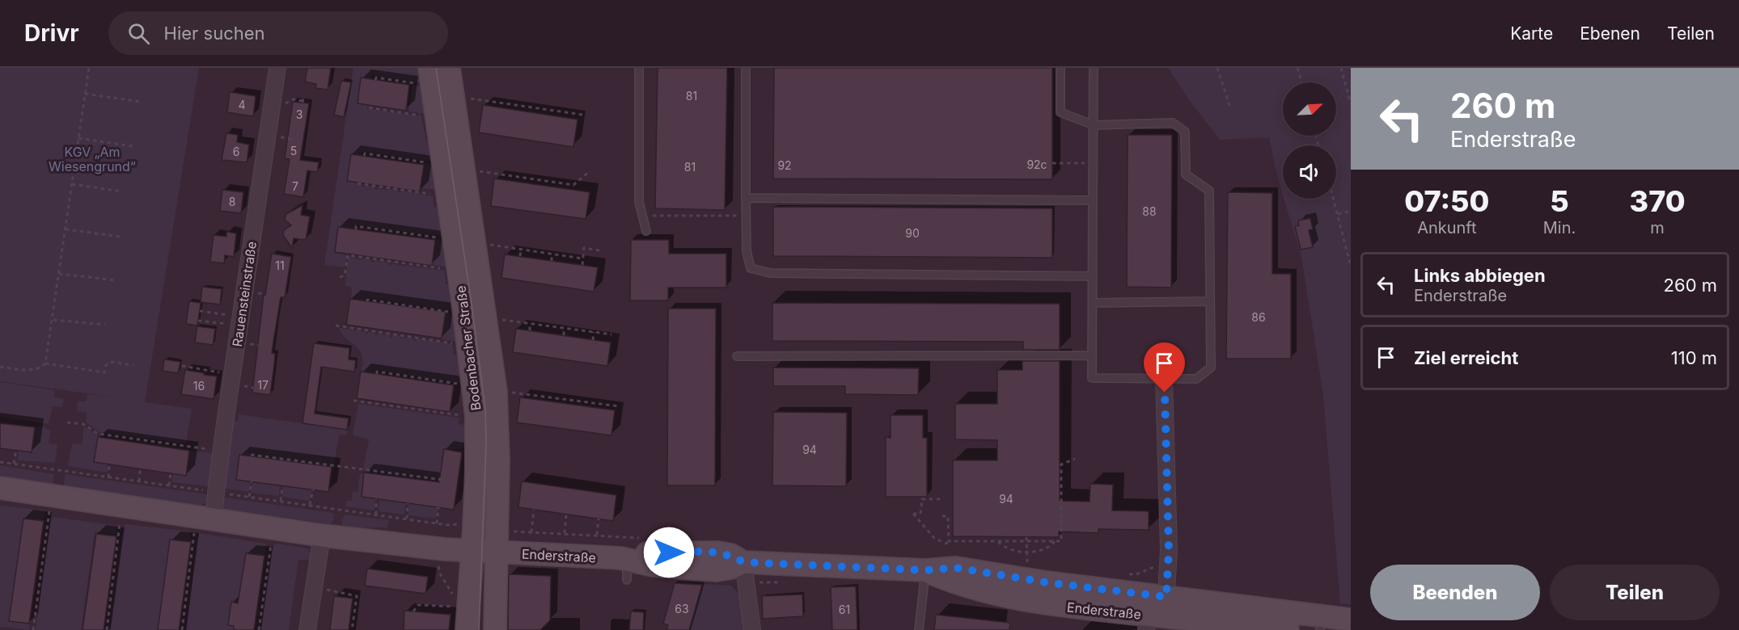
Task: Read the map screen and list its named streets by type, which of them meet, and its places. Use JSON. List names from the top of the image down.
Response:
{
  "streets": {
    "main road": ["Bodenbacher Straße", "Enderstraße"],
    "street": ["Rauensteinstraße"]
  },
  "crossings": [
    ["Rauensteinstraße", "Enderstraße"],
    ["Bodenbacher Straße", "Enderstraße"]
  ],
  "parks": ["KGV „Am Wiesengrund“"],
  "house_numbers": [
    "81",
    "4",
    "3",
    "5",
    "6",
    "92c",
    "92",
    "81",
    "7",
    "8",
    "88",
    "90",
    "11",
    "86",
    "17",
    "16",
    "94",
    "94",
    "63",
    "61"
  ],
  "north": "top right",
  "page": {
    "header": "Drivr",
    "search": "Hier suchen",
    "nav": ["Karte", "Ebenen", "Teilen"],
    "turn": ["260 m", "Enderstraße"],
    "eta": [
      "07:50",
      "Ankunft",
      "5",
      "Min.",
      "370",
      "m"
    ],
    "list": [
      {
        "name": "Links abbiegen",
        "note": "Enderstraße",
        "value": "260 m"
      },
      {
        "name": "Ziel erreicht",
        "value": "110 m"
      }
    ],
    "buttons": ["Beenden", "Teilen"]
  }
}
